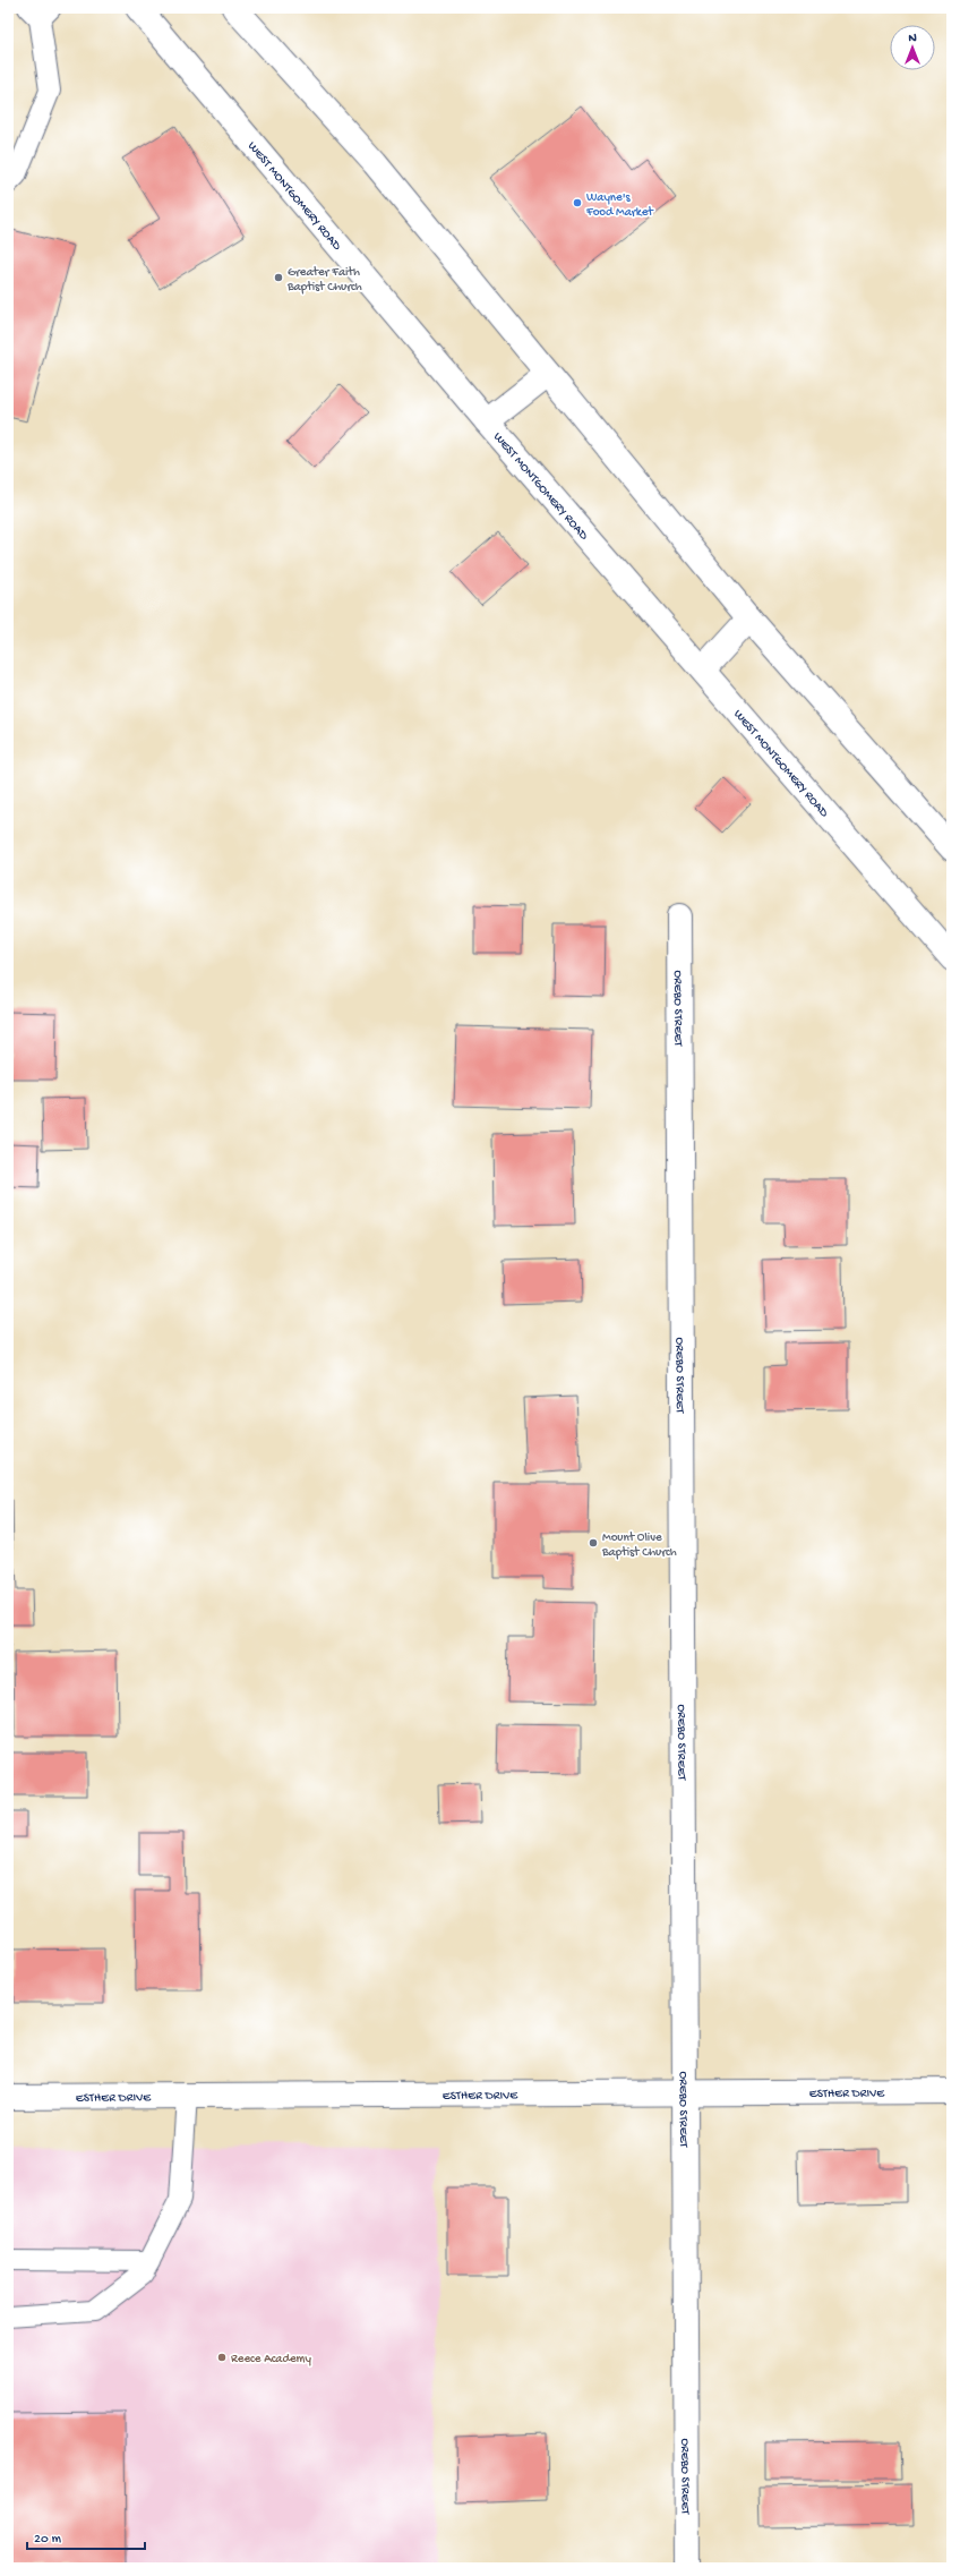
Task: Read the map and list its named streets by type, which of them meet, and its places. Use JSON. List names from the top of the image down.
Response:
{
  "streets": {
    "street": ["WEST MONTGOMERY ROAD", "OREBO STREET", "ESTHER DRIVE"]
  },
  "crossings": [
    ["OREBO STREET", "ESTHER DRIVE"]
  ],
  "places": [
    "Wayne's Food Market",
    "Greater Faith Baptist Church",
    "Mount Olive Baptist Church",
    "Reece Academy"
  ],
  "scale_bar": "20 m",
  "north": "top"
}
